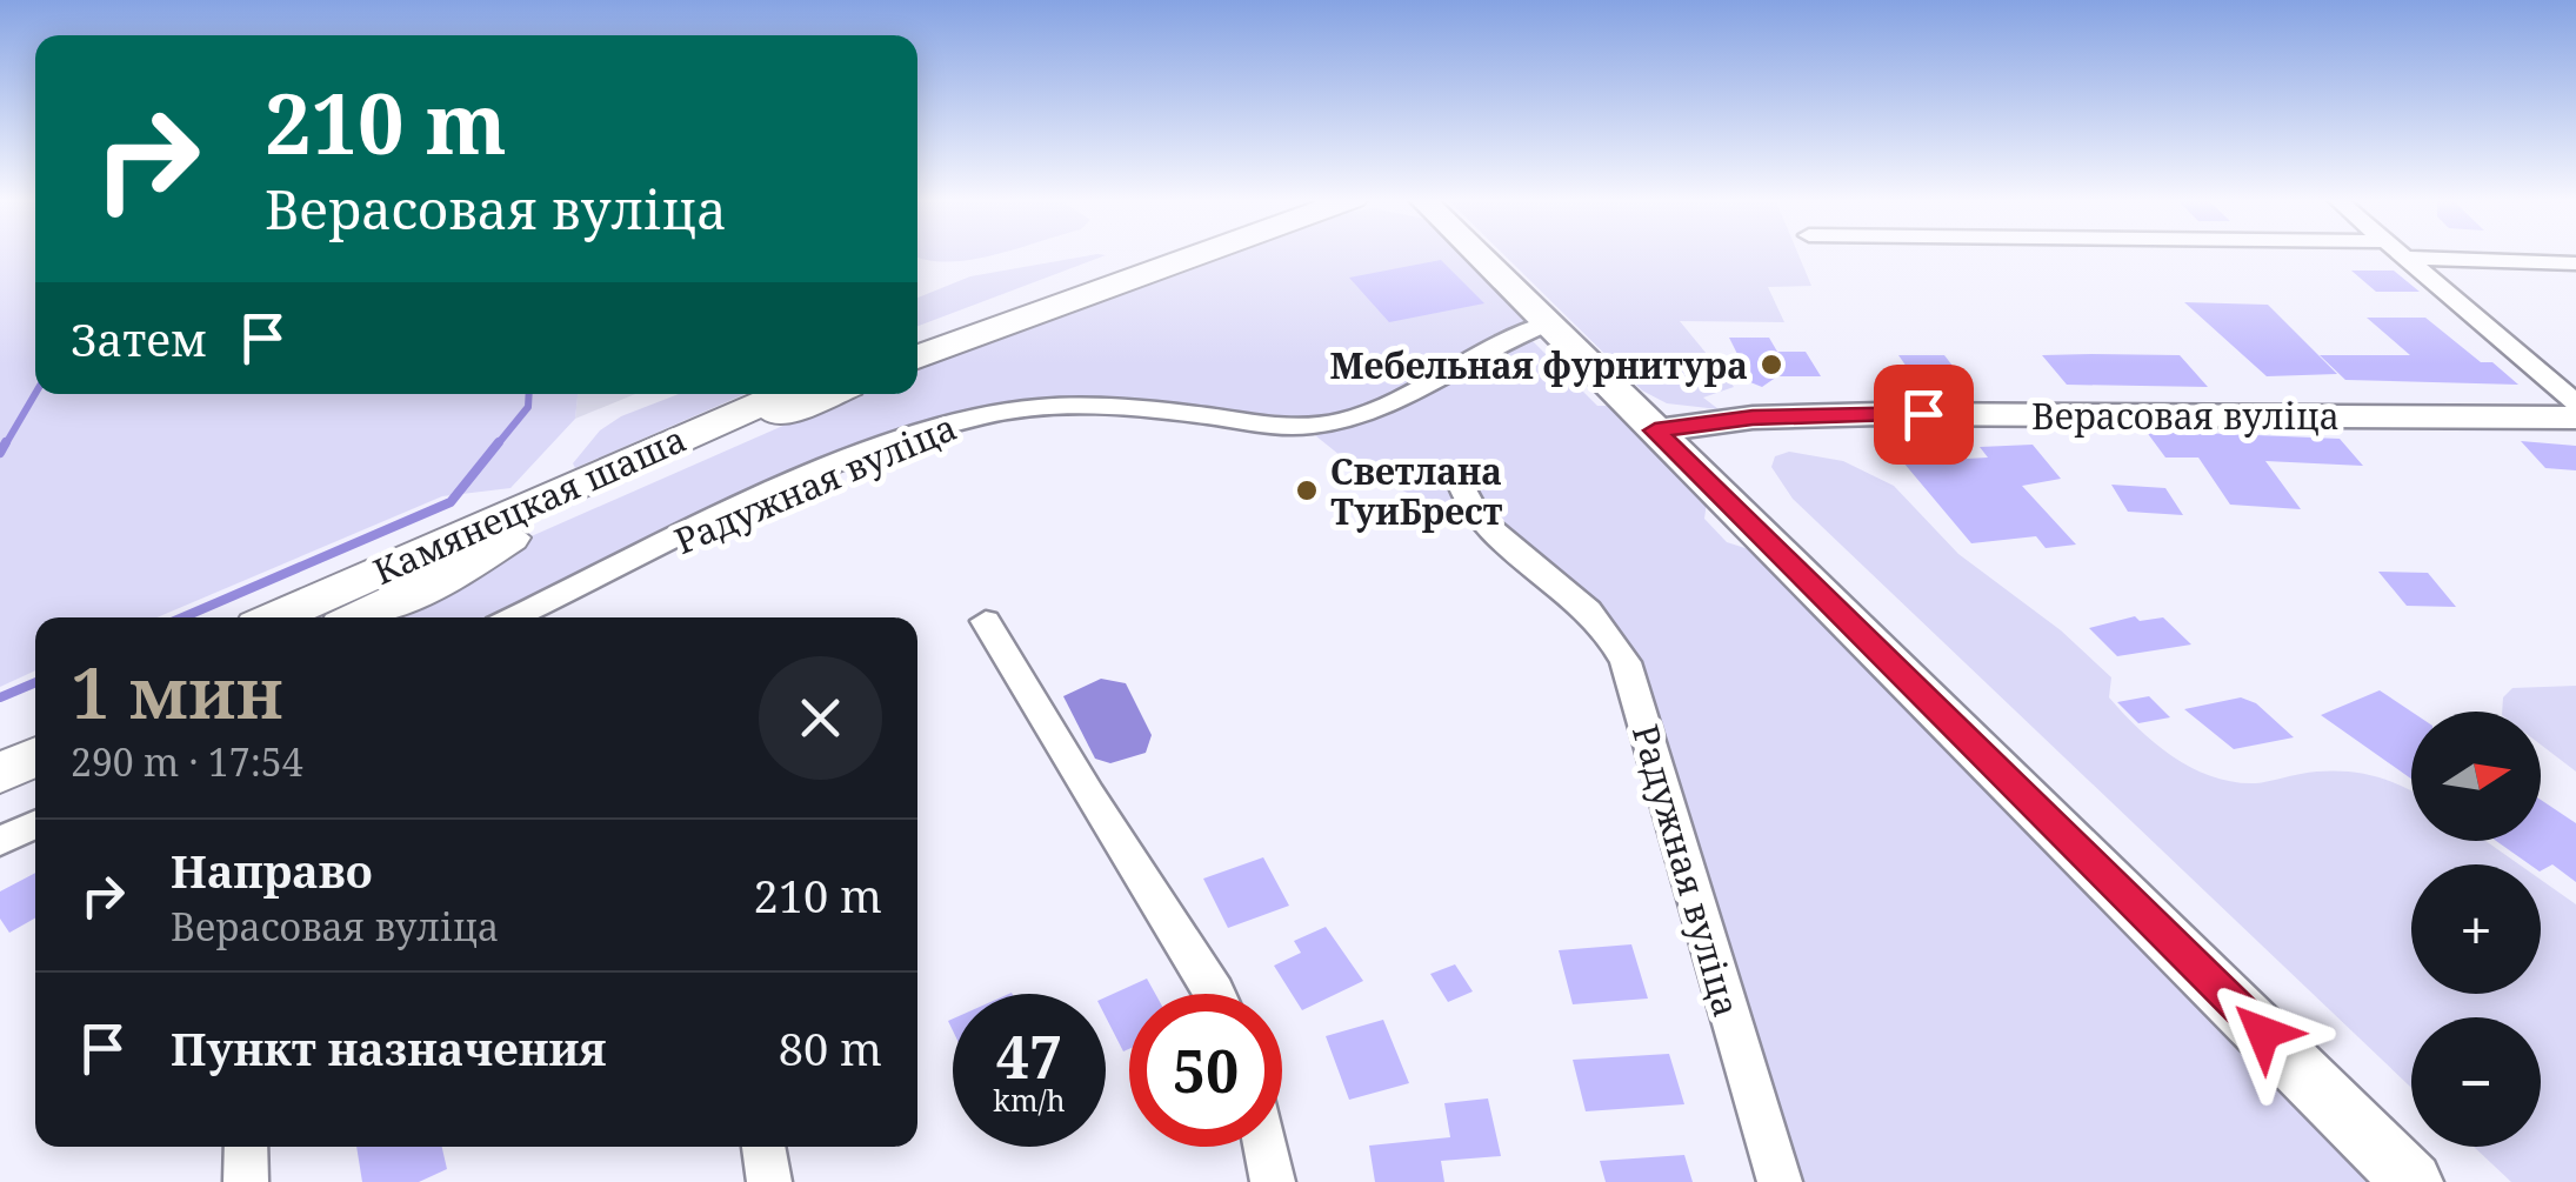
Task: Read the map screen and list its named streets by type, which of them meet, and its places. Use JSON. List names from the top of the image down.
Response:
{
  "streets": {
    "main road": ["Верасовая вуліца", "Камянецкая шаша"],
    "street": ["Радужная вуліца"]
  },
  "places": ["Мебельная фурнитура", "Светлана ТуиБрест"],
  "north": "right",
  "page": {
    "turn": ["210 m", "Верасовая вуліца"],
    "then": "Затем",
    "heading": ["1 мин", "290 m · 17:54"],
    "map_buttons": ["+", "−"],
    "list": [
      {
        "name": "Направо",
        "note": "Верасовая вуліца",
        "value": "210 m"
      },
      {
        "name": "Пункт назначения",
        "value": "80 m"
      }
    ],
    "speed": "47 km/h",
    "limit": "50"
  }
}
